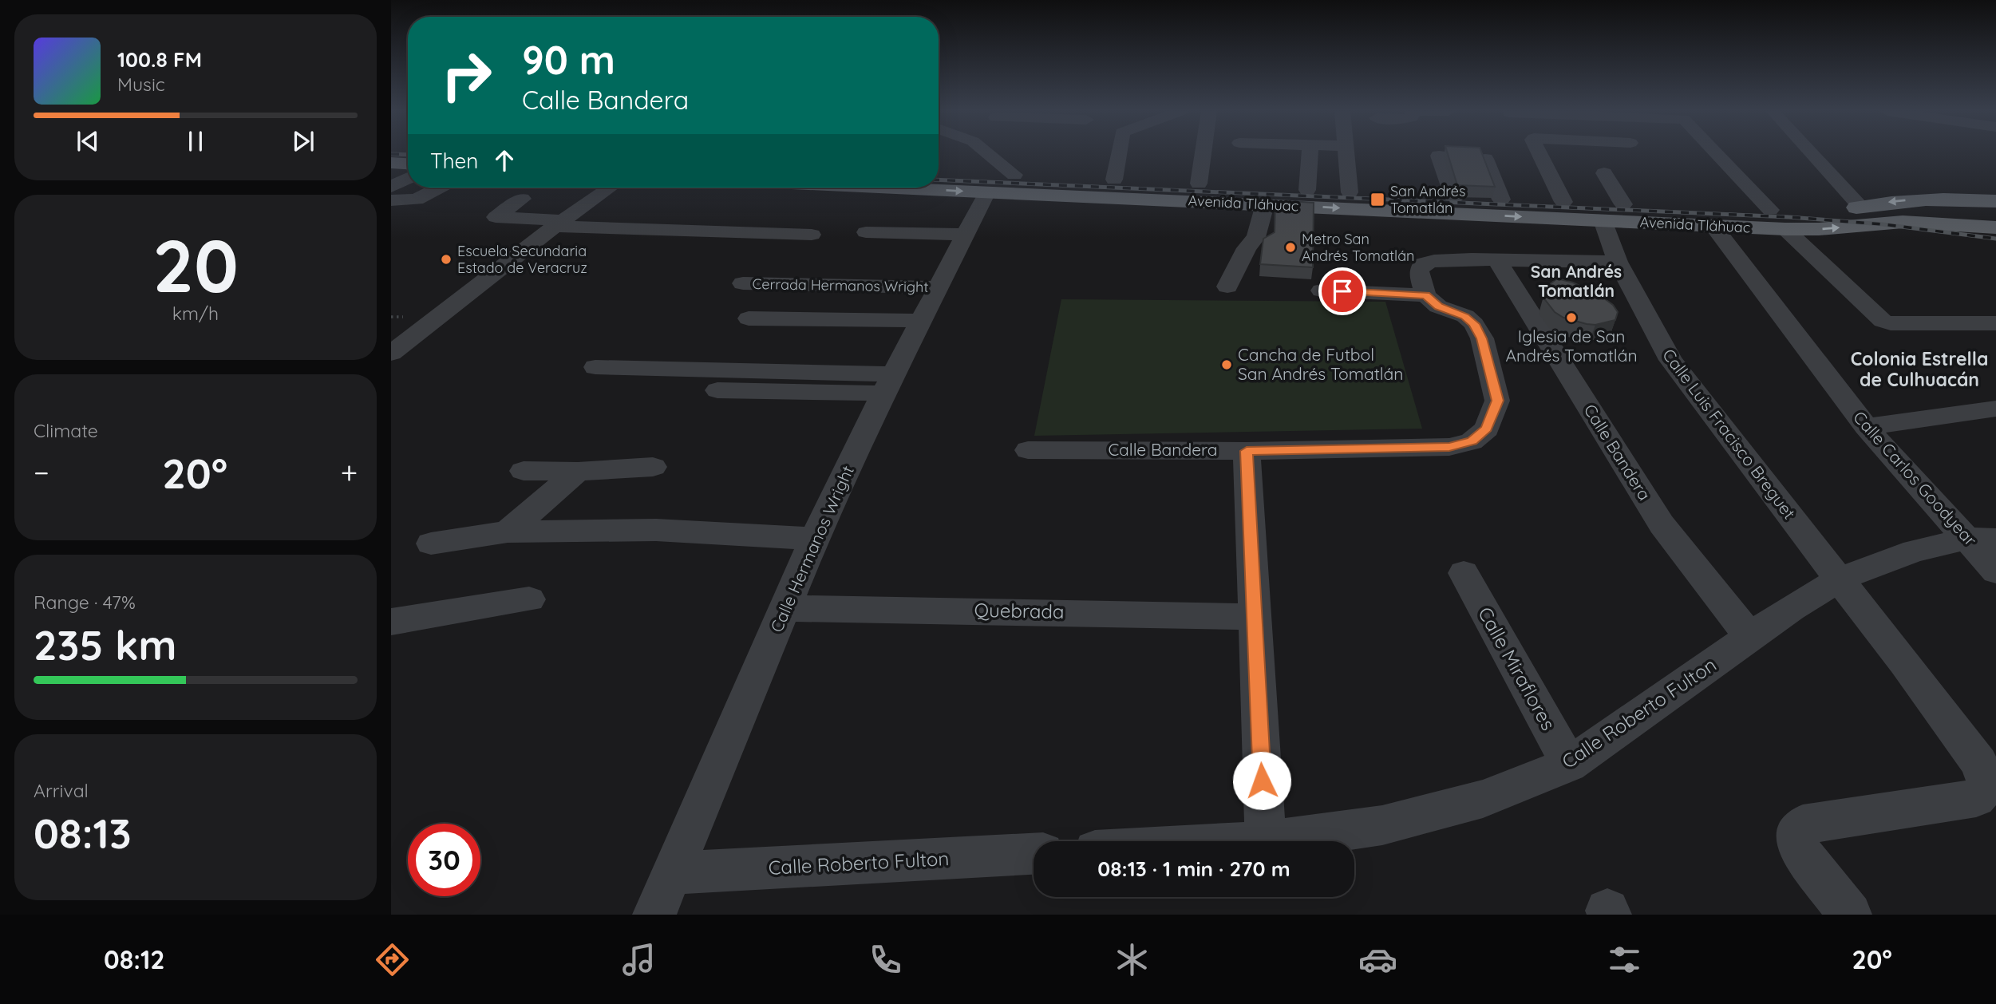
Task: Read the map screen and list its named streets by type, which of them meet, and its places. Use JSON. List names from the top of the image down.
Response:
{
  "streets": {
    "main road": ["Avenida Tláhuac"],
    "street": [
      "Cerrada Hermanos Wright",
      "Calle Luis Fracisco Breguet",
      "Calle Bandera",
      "Calle Carlos Goodyear",
      "Calle Hermanos Wright",
      "Quebrada",
      "Calle Miraflores",
      "Calle Roberto Fulton"
    ]
  },
  "crossings": [
    ["Avenida Tláhuac", "Calle Luis Fracisco Breguet"],
    ["Avenida Tláhuac", "Calle Carlos Goodyear"],
    ["Avenida Tláhuac", "Calle Hermanos Wright"],
    ["Cerrada Hermanos Wright", "Calle Hermanos Wright"],
    ["Calle Luis Fracisco Breguet", "Calle Roberto Fulton"],
    ["Calle Bandera", "Calle Roberto Fulton"],
    ["Calle Carlos Goodyear", "Calle Roberto Fulton"],
    ["Calle Hermanos Wright", "Quebrada"],
    ["Calle Hermanos Wright", "Calle Roberto Fulton"],
    ["Calle Miraflores", "Calle Roberto Fulton"]
  ],
  "districts": ["San Andrés Tomatlán", "Colonia Estrella de Culhuacán"],
  "places": {
    "transit": ["San Andrés Tomatlán"],
    "other": [
      "Metro San Andrés Tomatlán",
      "Escuela Secundaria Estado de Veracruz",
      "Iglesia de San Andrés Tomatlán",
      "Cancha de Futbol San Andrés Tomatlán"
    ]
  },
  "page": {
    "turn": ["90 m", "Calle Bandera"],
    "song": ["100.8 FM", "Music"],
    "then": "Then",
    "tile": [
      ["20", "km/h"],
      "Climate",
      ["Range · 47%", "235 km"],
      ["Arrival", "08:13"]
    ],
    "heat": ["−", "20°", "+"],
    "limit": "30",
    "trip": "08:13 · 1 min · 270 m",
    "tabs": ["08:12", "20°"]
  }
}
